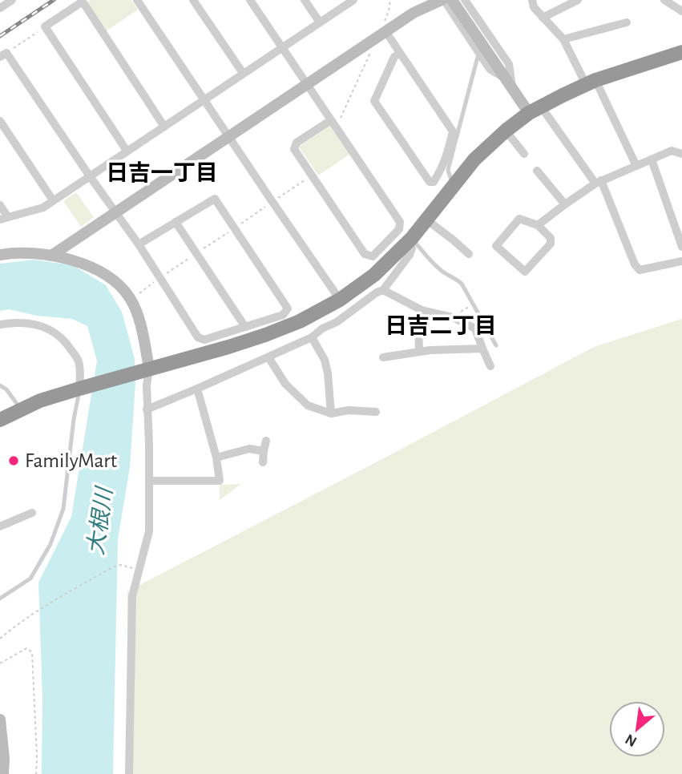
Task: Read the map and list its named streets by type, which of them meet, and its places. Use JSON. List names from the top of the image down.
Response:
{
  "districts": ["日吉一丁目", "日吉二丁目"],
  "water": ["大根川"],
  "places": ["FamilyMart"],
  "north": "bottom left"
}
